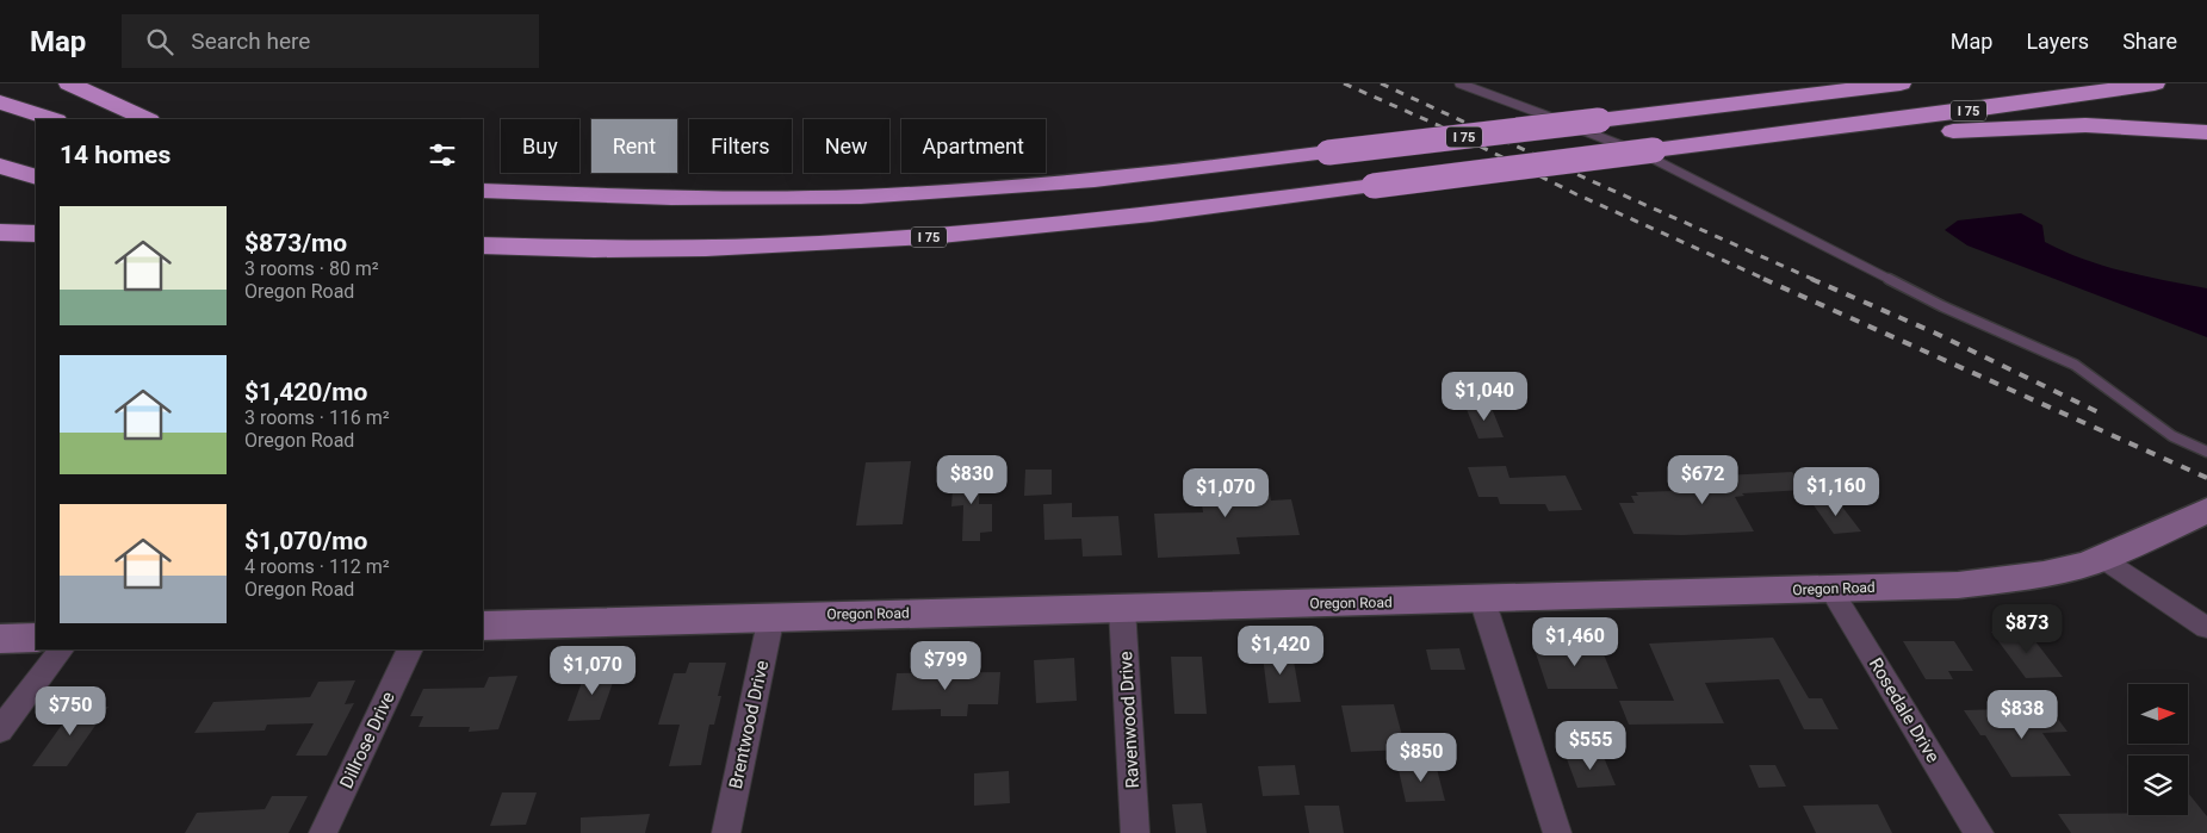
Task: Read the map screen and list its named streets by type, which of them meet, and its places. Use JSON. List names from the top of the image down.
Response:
{
  "streets": {
    "highway": ["I 75"],
    "street": [
      "Oregon Road",
      "Rosedale Drive",
      "Ravenwood Drive",
      "Brentwood Drive",
      "Dillrose Drive"
    ]
  },
  "crossings": [
    ["Oregon Road", "Rosedale Drive"],
    ["Oregon Road", "Ravenwood Drive"],
    ["Oregon Road", "Brentwood Drive"]
  ],
  "north": "right",
  "page": {
    "header": "Map",
    "search": "Search here",
    "nav": ["Map", "Layers", "Share"],
    "chip": [
      "Buy",
      "Rent",
      "Filters",
      "New",
      "Apartment"
    ],
    "heading": "14 homes",
    "list": [
      {
        "name": "$873/mo",
        "note": "3 rooms · 80 m² · Oregon Road"
      },
      {
        "name": "$1,420/mo",
        "note": "3 rooms · 116 m² · Oregon Road"
      },
      {
        "name": "$1,070/mo",
        "note": "4 rooms · 112 m² · Oregon Road"
      }
    ],
    "price": [
      "$1,040",
      "$830",
      "$672",
      "$1,160",
      "$1,070",
      "$873",
      "$1,460",
      "$1,420",
      "$799",
      "$1,070",
      "$750",
      "$838",
      "$555",
      "$850"
    ]
  }
}
